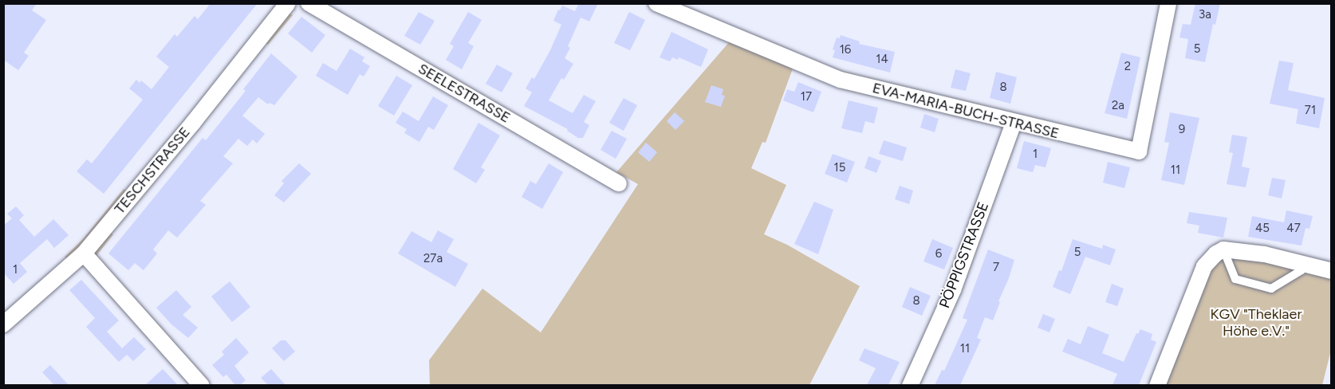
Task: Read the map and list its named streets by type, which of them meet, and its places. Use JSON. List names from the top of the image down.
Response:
{
  "streets": {
    "street": [
      "SEELESTRASSE",
      "EVA-MARIA-BUCH-STRASSE",
      "TESCHSTRASSE",
      "PÖPPIGSTRASSE"
    ]
  },
  "crossings": [
    ["EVA-MARIA-BUCH-STRASSE", "PÖPPIGSTRASSE"]
  ],
  "parks": ["KGV \"Theklaer Höhe e.V.\""],
  "house_numbers": [
    "3a",
    "5",
    "16",
    "14",
    "2",
    "8",
    "17",
    "2a",
    "71",
    "9",
    "1",
    "15",
    "11",
    "45",
    "47",
    "5",
    "6",
    "27a",
    "7",
    "1",
    "8",
    "11"
  ]
}
